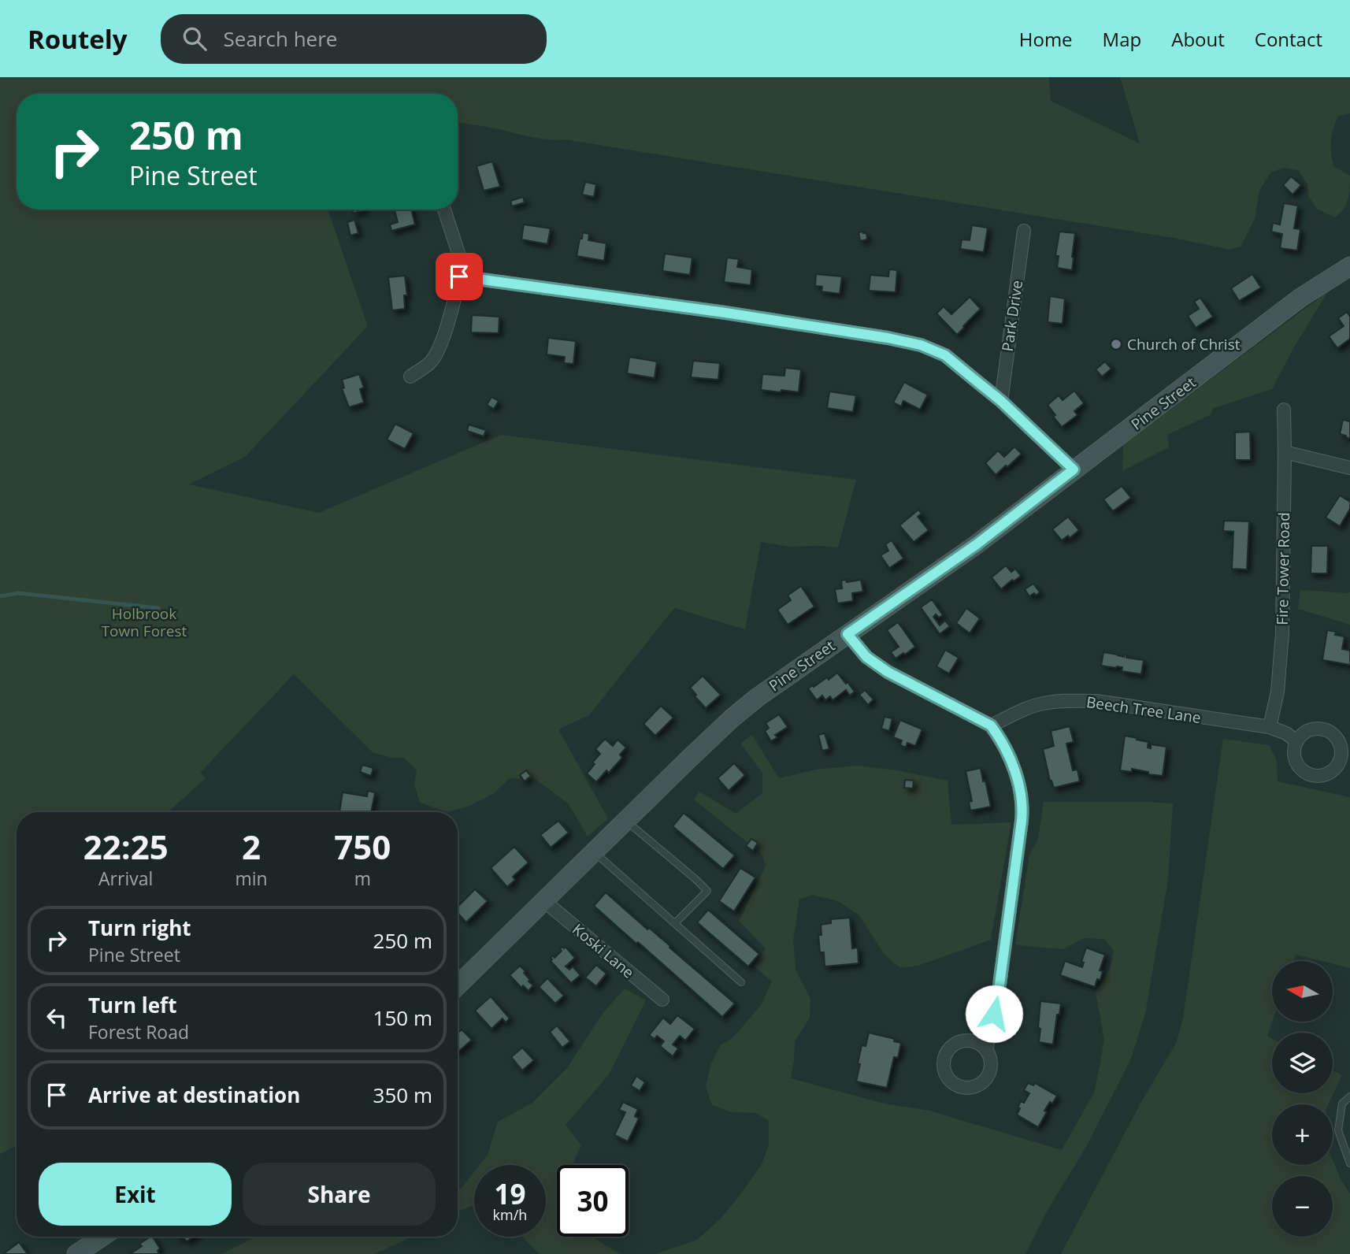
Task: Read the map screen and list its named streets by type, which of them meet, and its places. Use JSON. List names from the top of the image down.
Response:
{
  "streets": {
    "main road": ["Pine Street"],
    "street": [
      "Park Drive",
      "Fire Tower Road",
      "Beech Tree Lane",
      "Koski Lane"
    ]
  },
  "crossings": [
    ["Pine Street", "Koski Lane"],
    ["Fire Tower Road", "Beech Tree Lane"]
  ],
  "parks": ["Holbrook Town Forest"],
  "places": ["Church of Christ"],
  "north": "left",
  "page": {
    "header": "Routely",
    "search": "Search here",
    "nav": [
      "Home",
      "Map",
      "About",
      "Contact"
    ],
    "turn": ["250 m", "Pine Street"],
    "eta": [
      "22:25",
      "Arrival",
      "2",
      "min",
      "750",
      "m"
    ],
    "list": [
      {
        "name": "Turn right",
        "note": "Pine Street",
        "value": "250 m"
      },
      {
        "name": "Turn left",
        "note": "Forest Road",
        "value": "150 m"
      },
      {
        "name": "Arrive at destination",
        "value": "350 m"
      }
    ],
    "map_buttons": ["+", "−"],
    "buttons": ["Exit", "Share"],
    "speed": "19 km/h",
    "limit": "30"
  }
}
